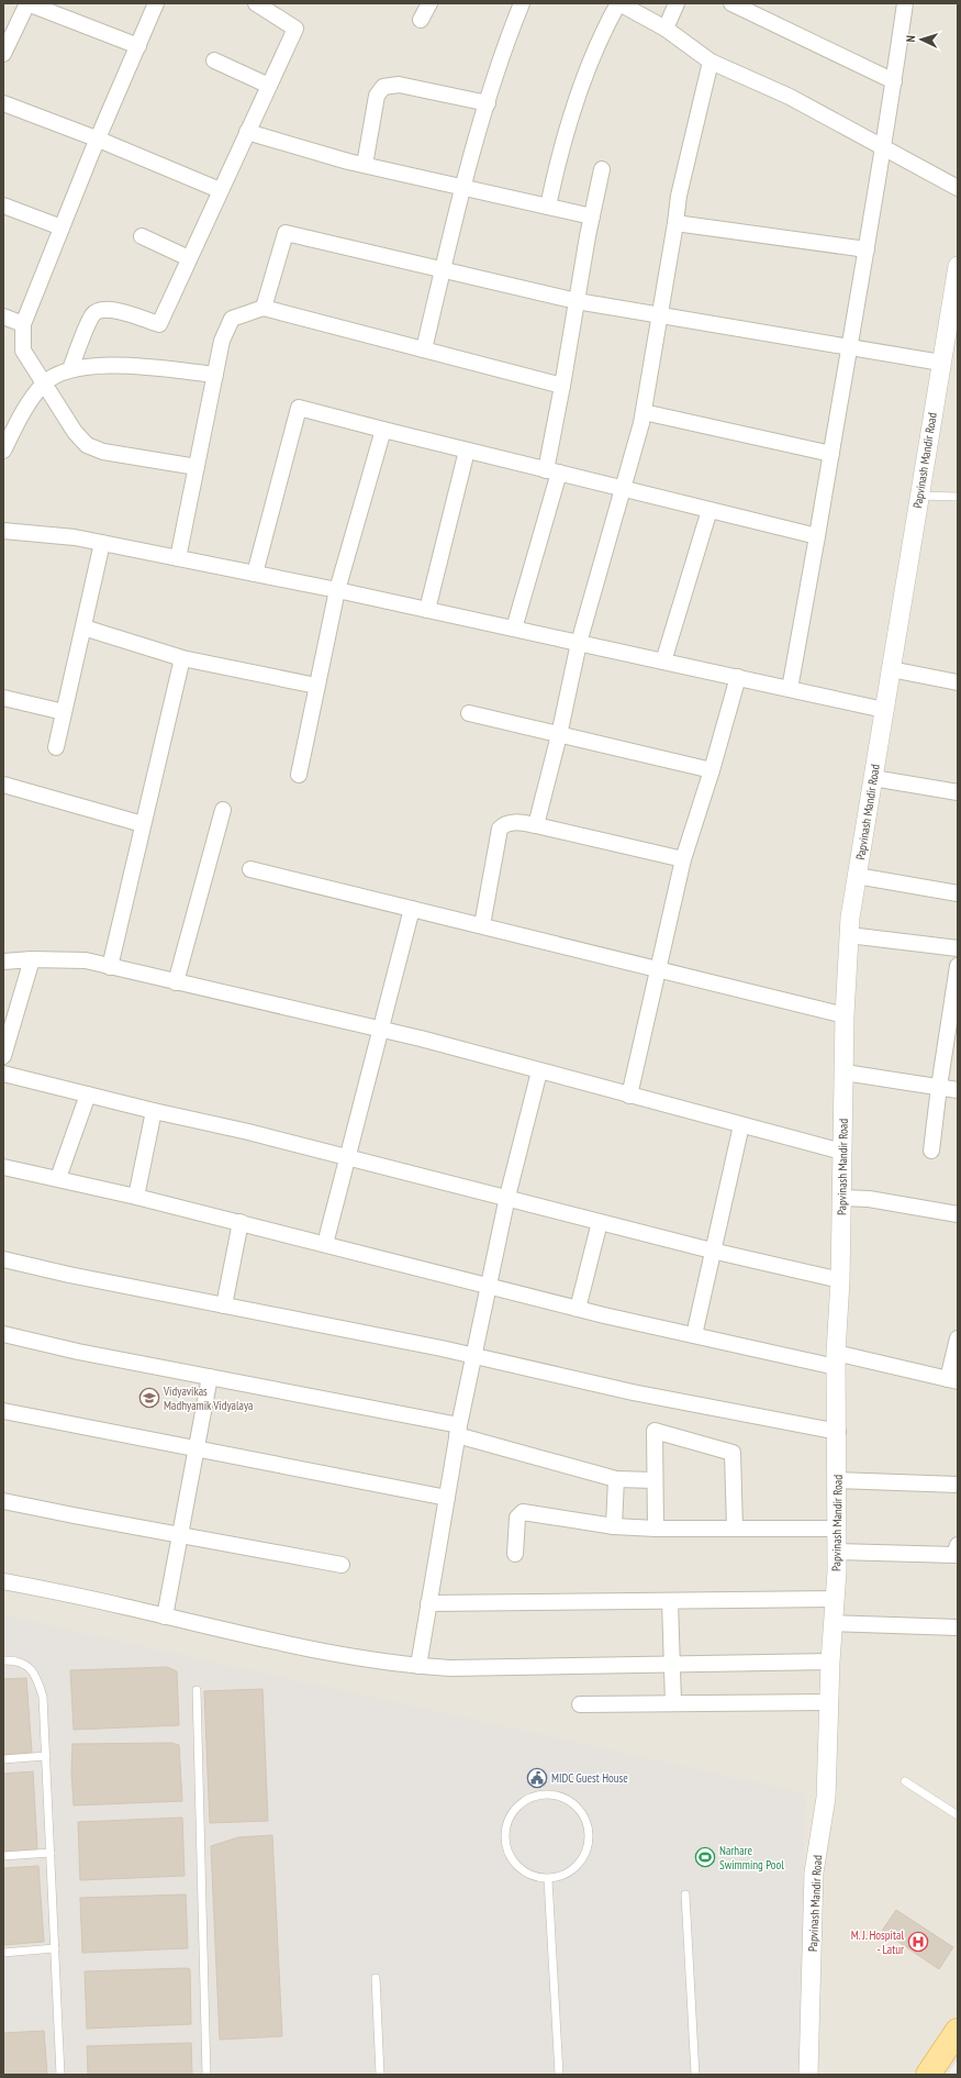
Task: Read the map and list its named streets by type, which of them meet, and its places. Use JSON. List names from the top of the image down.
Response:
{
  "streets": {
    "street": ["Papvinash Mandir Road"]
  },
  "places": {
    "school or university": ["Vidyavikas Madhyamik Vidyalaya"],
    "public building": ["MIDC Guest House"],
    "sports": ["Narhare Swimming Pool"],
    "hospital": ["M. J. Hospital - Latur"]
  },
  "north": "left"
}
